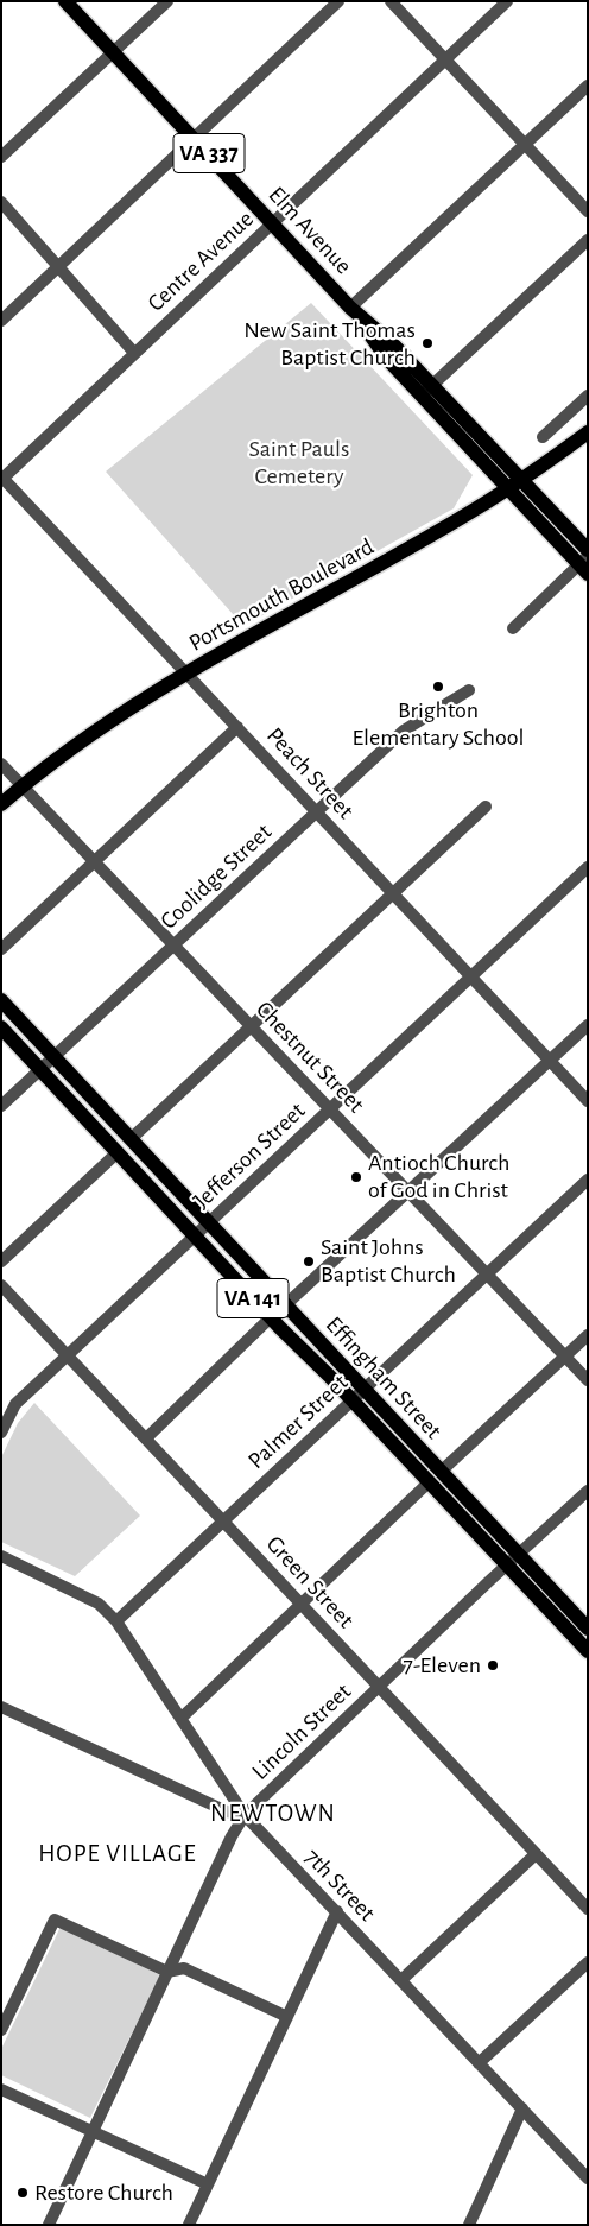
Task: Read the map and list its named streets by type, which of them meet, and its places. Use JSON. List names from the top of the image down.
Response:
{
  "streets": {
    "main road": [
      "VA 337",
      "Elm Avenue",
      "Portsmouth Boulevard",
      "VA 141",
      "Effingham Street"
    ],
    "street": [
      "Centre Avenue",
      "Peach Street",
      "Coolidge Street",
      "Chestnut Street",
      "Jefferson Street",
      "Palmer Street",
      "Green Street",
      "Lincoln Street",
      "7th Street"
    ]
  },
  "crossings": [
    ["Elm Avenue", "Centre Avenue"],
    ["Elm Avenue", "Portsmouth Boulevard"],
    ["Centre Avenue", "Peach Street"],
    ["Portsmouth Boulevard", "Peach Street"],
    ["Portsmouth Boulevard", "Chestnut Street"],
    ["Peach Street", "Coolidge Street"],
    ["Peach Street", "Jefferson Street"],
    ["Coolidge Street", "Chestnut Street"],
    ["Coolidge Street", "Effingham Street"],
    ["Chestnut Street", "Jefferson Street"],
    ["Chestnut Street", "Palmer Street"],
    ["Jefferson Street", "Effingham Street"],
    ["Jefferson Street", "Green Street"],
    ["Effingham Street", "Palmer Street"],
    ["Effingham Street", "Lincoln Street"],
    ["Palmer Street", "Green Street"],
    ["Palmer Street", "7th Street"],
    ["Green Street", "Lincoln Street"],
    ["Lincoln Street", "7th Street"]
  ],
  "districts": ["NEWTOWN", "HOPE VILLAGE"],
  "parks": ["Saint Pauls Cemetery"],
  "places": [
    "New Saint Thomas Baptist Church",
    "Brighton Elementary School",
    "Antioch Church of God in Christ",
    "Saint Johns Baptist Church",
    "7-Eleven",
    "Restore Church"
  ]
}
